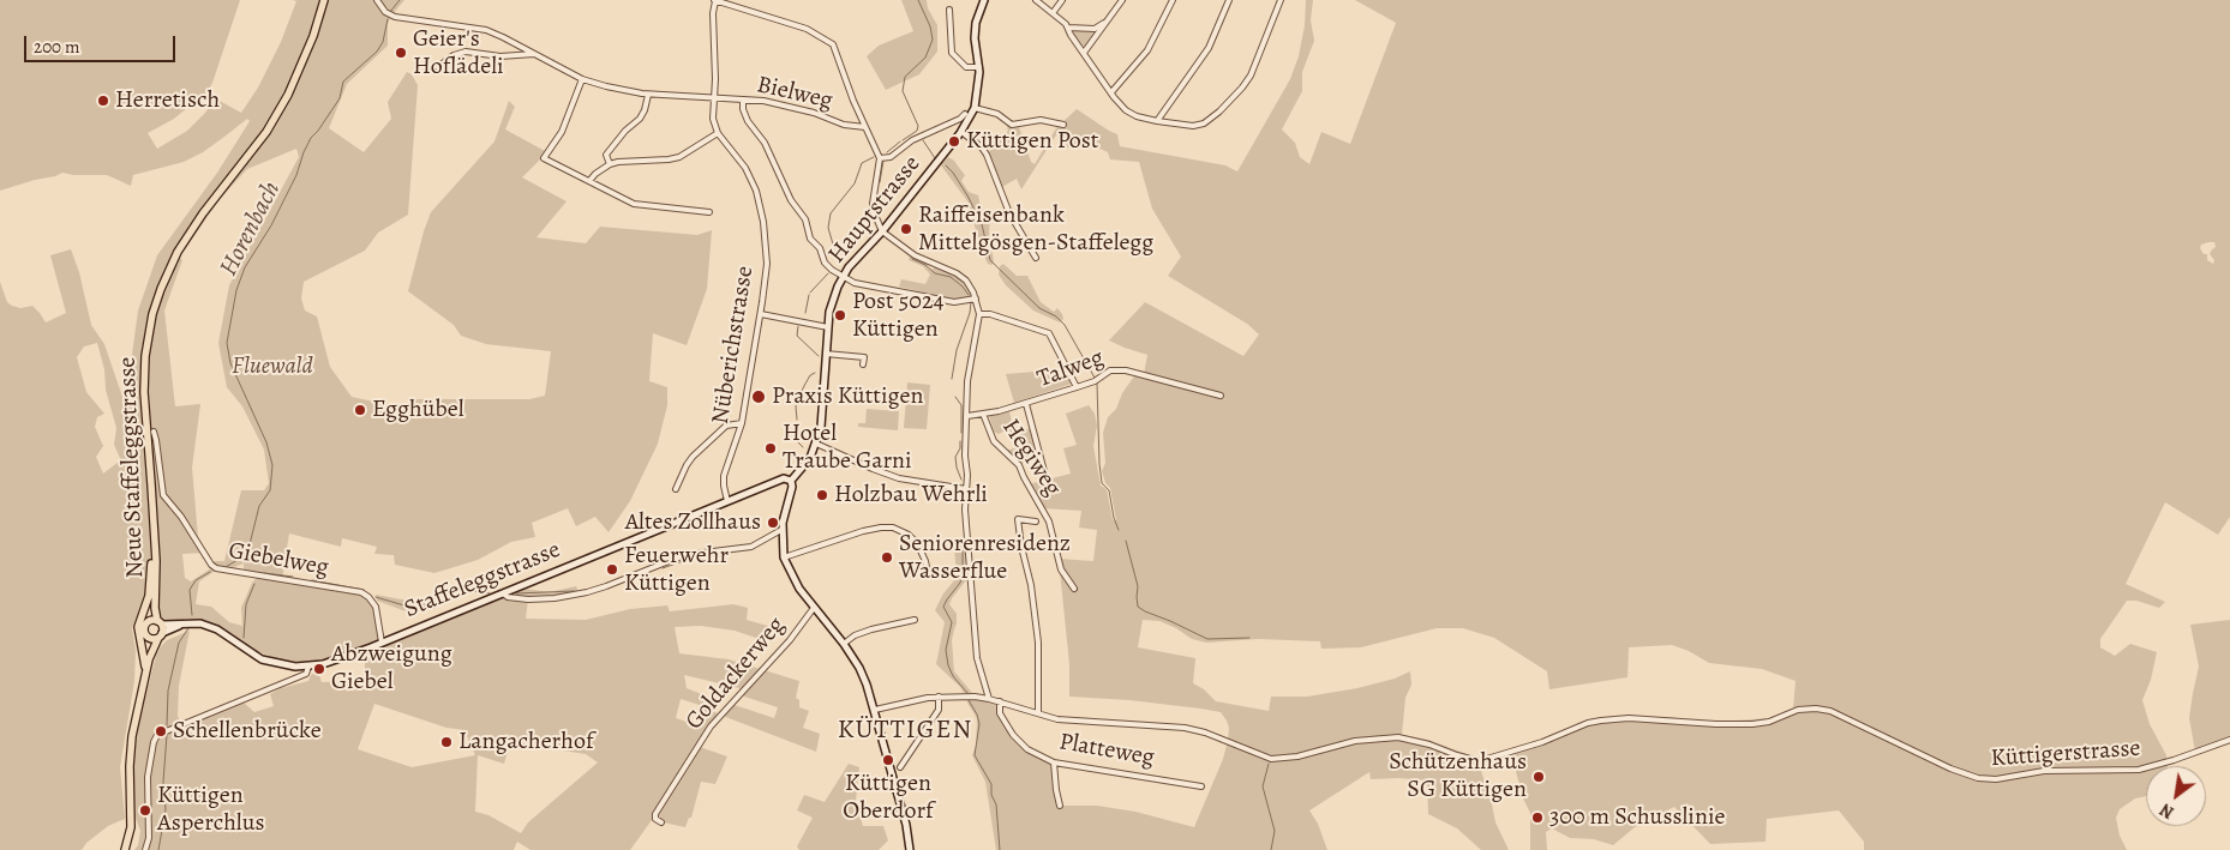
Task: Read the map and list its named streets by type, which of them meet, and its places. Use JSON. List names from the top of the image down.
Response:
{
  "streets": {
    "main road": ["Neue Staffeleggstrasse"],
    "street": [
      "Bielweg",
      "Hauptstrasse",
      "Nüberichstrasse",
      "Talweg",
      "Hegiweg",
      "Giebelweg",
      "Staffeleggstrasse",
      "Goldackerweg",
      "Platteweg",
      "Küttigerstrasse"
    ]
  },
  "crossings": [
    ["Hauptstrasse", "Staffeleggstrasse"],
    ["Nüberichstrasse", "Staffeleggstrasse"],
    ["Talweg", "Hegiweg"],
    ["Neue Staffeleggstrasse", "Staffeleggstrasse"],
    ["Giebelweg", "Staffeleggstrasse"],
    ["Platteweg", "Küttigerstrasse"]
  ],
  "districts": ["KÜTTIGEN"],
  "water": ["Horenbach"],
  "parks": ["Fluewald"],
  "places": [
    "Geier's Hoflädeli",
    "Herretisch",
    "Küttigen Post",
    "Raiffeisenbank Mittelgösgen-Staffelegg",
    "Post 5024 Küttigen",
    "Praxis Küttigen",
    "Egghübel",
    "Hotel Traube Garni",
    "Holzbau Wehrli",
    "Altes Zollhaus",
    "Seniorenresidenz Wasserflue",
    "Feuerwehr Küttigen",
    "Abzweigung Giebel",
    "Schellenbrücke",
    "Langacherhof",
    "Küttigen Oberdorf",
    "Schützenhaus SG Küttigen",
    "Küttigen Asperchlus",
    "300 m Schusslinie"
  ],
  "scale_bar": "200 m",
  "north": "bottom left"
}
